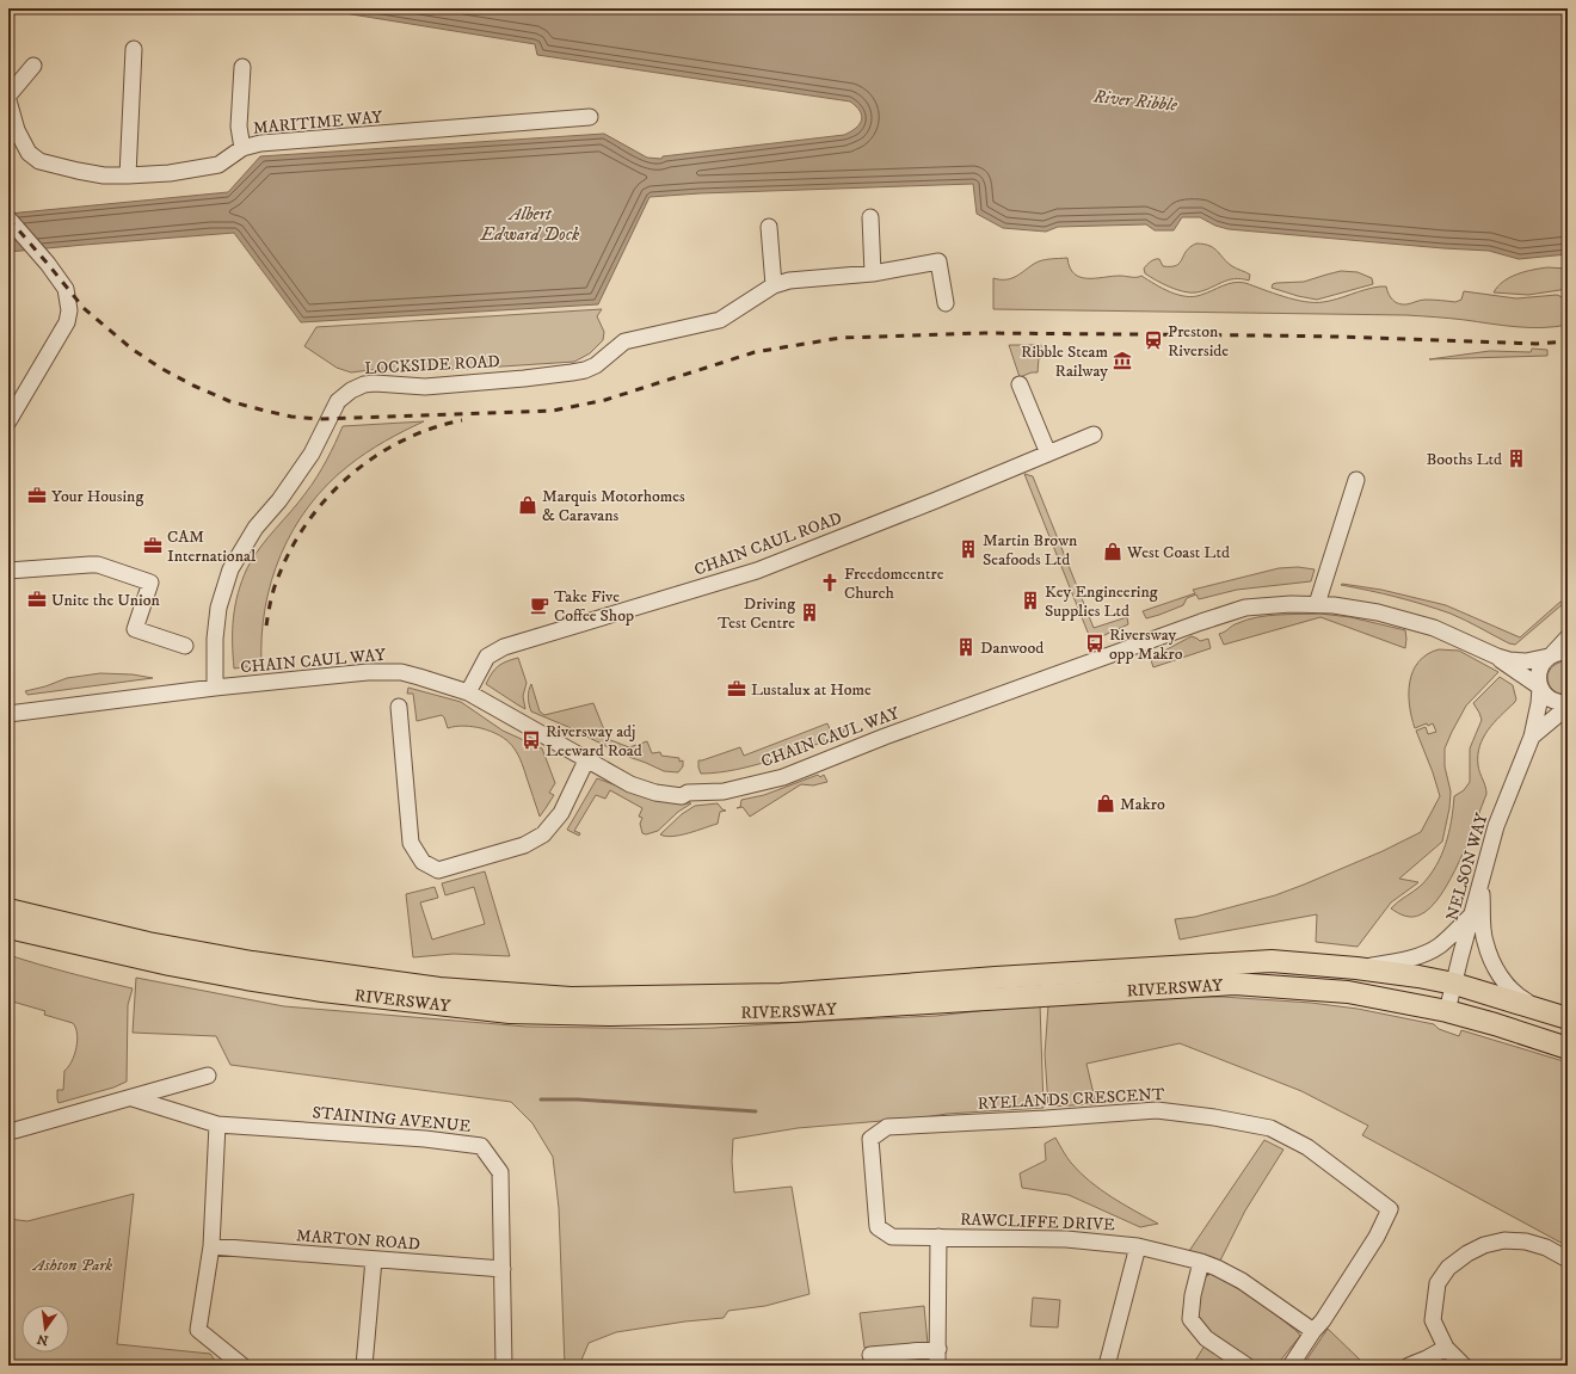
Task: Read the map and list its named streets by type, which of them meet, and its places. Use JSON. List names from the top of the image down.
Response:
{
  "streets": {
    "highway": ["RIVERSWAY"],
    "street": [
      "MARITIME WAY",
      "LOCKSIDE ROAD",
      "CHAIN CAUL ROAD",
      "CHAIN CAUL WAY",
      "NELSON WAY",
      "RYELANDS CRESCENT",
      "STAINING AVENUE",
      "RAWCLIFFE DRIVE",
      "MARTON ROAD"
    ]
  },
  "crossings": [
    ["LOCKSIDE ROAD", "CHAIN CAUL WAY"],
    ["CHAIN CAUL ROAD", "CHAIN CAUL WAY"],
    ["CHAIN CAUL WAY", "NELSON WAY"],
    ["NELSON WAY", "RIVERSWAY"],
    ["RYELANDS CRESCENT", "RAWCLIFFE DRIVE"],
    ["STAINING AVENUE", "MARTON ROAD"]
  ],
  "water": ["River Ribble", "Albert Edward Dock"],
  "parks": ["Ashton Park"],
  "places": {
    "station": ["Preston Riverside"],
    "museum": ["Ribble Steam Railway"],
    "building": [
      "Booths Ltd",
      "Martin Brown Seafoods Ltd",
      "Key Engineering Supplies Ltd",
      "Driving Test Centre",
      "Danwood"
    ],
    "office": [
      "Your Housing",
      "CAM International",
      "Unite the Union",
      "Lustalux at Home"
    ],
    "shop": ["Marquis Motorhomes & Caravans", "West Coast Ltd", "Makro"],
    "church": ["Freedomcentre Church"],
    "cafe": ["Take Five Coffee Shop"],
    "bus stop": ["Riversway opp Makro", "Riversway adj Leeward Road"]
  },
  "north": "bottom"
}
